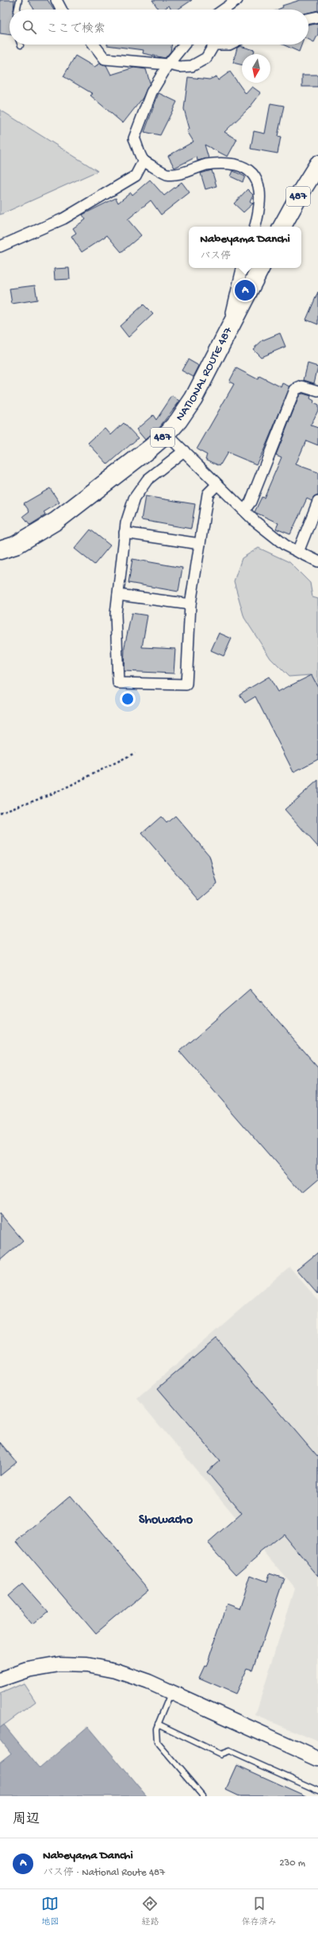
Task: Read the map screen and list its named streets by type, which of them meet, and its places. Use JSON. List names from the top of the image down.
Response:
{
  "streets": {
    "highway": ["487", "NATIONAL ROUTE 487"]
  },
  "districts": ["Showacho"],
  "north": "bottom",
  "page": {
    "search": "ここで検索",
    "popup": ["Nabeyama Danchi", "バス停"],
    "pins": "A",
    "heading": "周辺",
    "list": [
      {
        "mark": "A",
        "name": "Nabeyama Danchi",
        "note": "バス停 · National Route 487",
        "value": "230 m"
      }
    ],
    "nav": ["地図", "経路", "保存済み"]
  }
}
